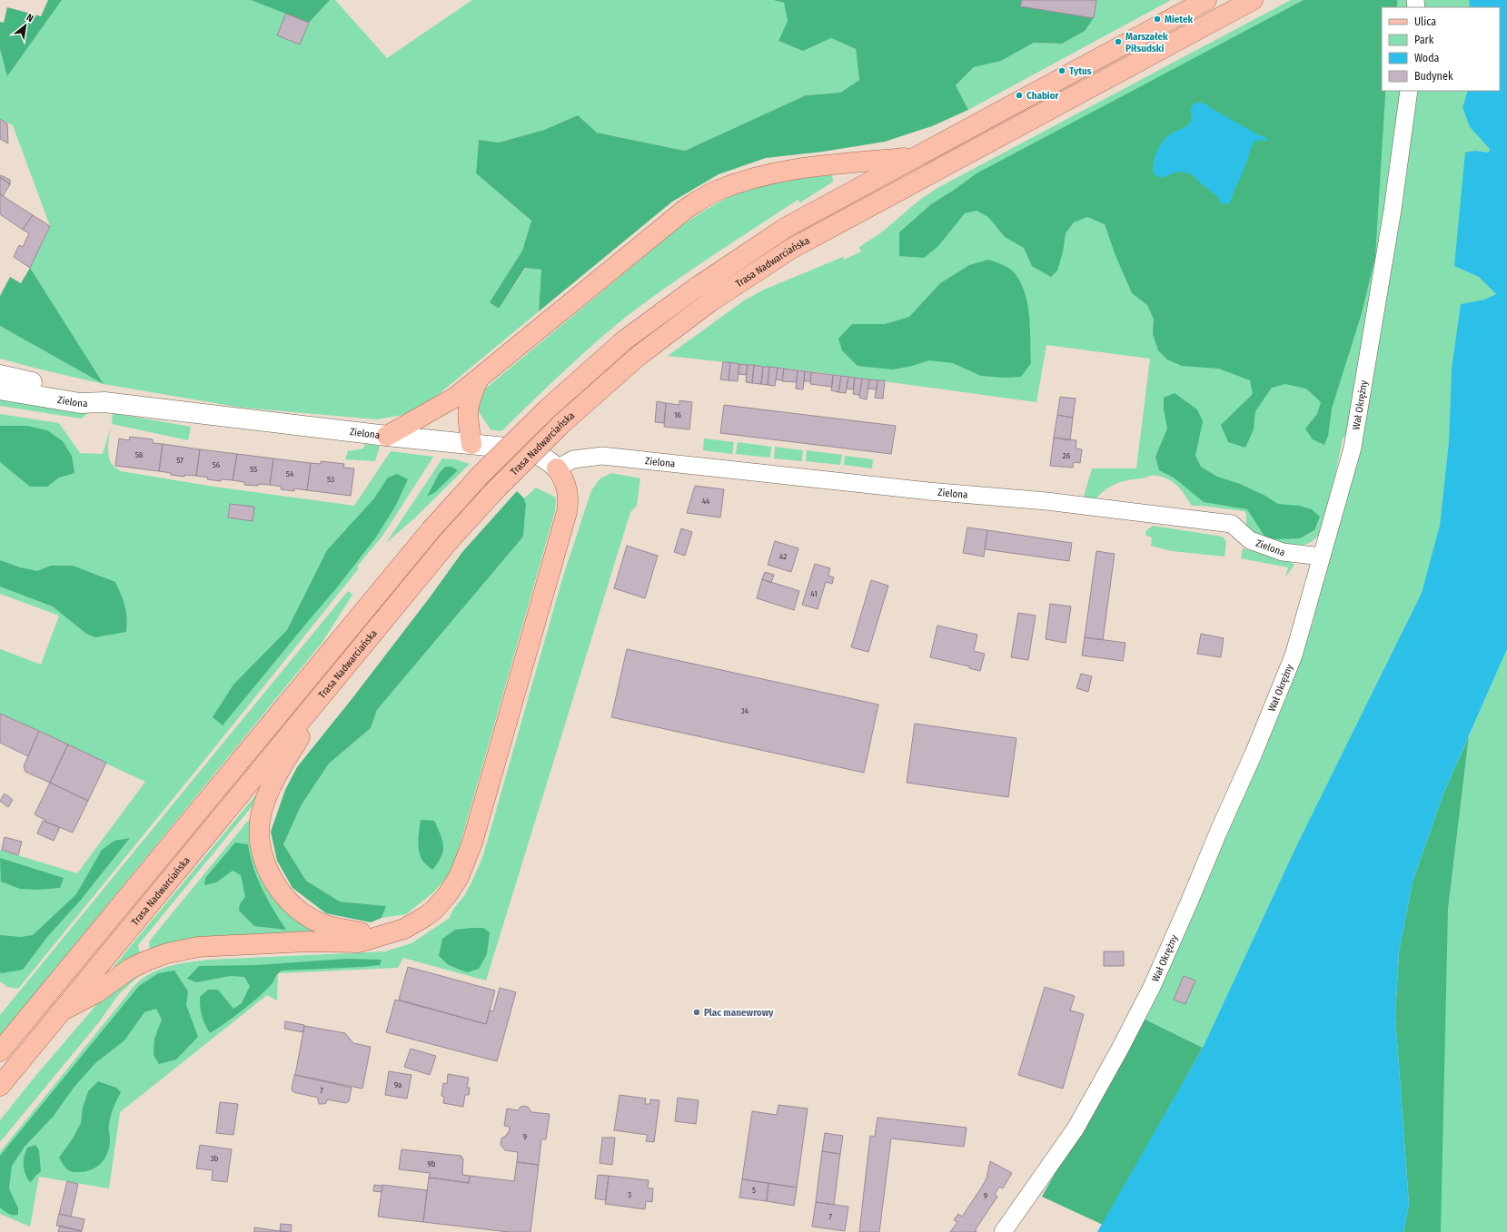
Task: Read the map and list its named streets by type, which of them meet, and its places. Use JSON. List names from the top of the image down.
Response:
{
  "streets": {
    "main road": ["Trasa Nadwarciańska"],
    "street": ["Zielona", "Wał Okrężny"]
  },
  "crossings": [
    ["Zielona", "Wał Okrężny"]
  ],
  "places": [
    "Mietek",
    "Marszałek Piłsudski",
    "Tytus",
    "Chabior",
    "Plac manewrowy"
  ],
  "house_numbers": [
    "16",
    "58",
    "26",
    "57",
    "56",
    "55",
    "54",
    "53",
    "44",
    "42",
    "41",
    "34",
    "9a",
    "7",
    "9",
    "3b",
    "9b",
    "5",
    "3",
    "9",
    "7"
  ],
  "legend": [
    "Ulica",
    "Park",
    "Woda",
    "Budynek"
  ],
  "north": "top right"
}
